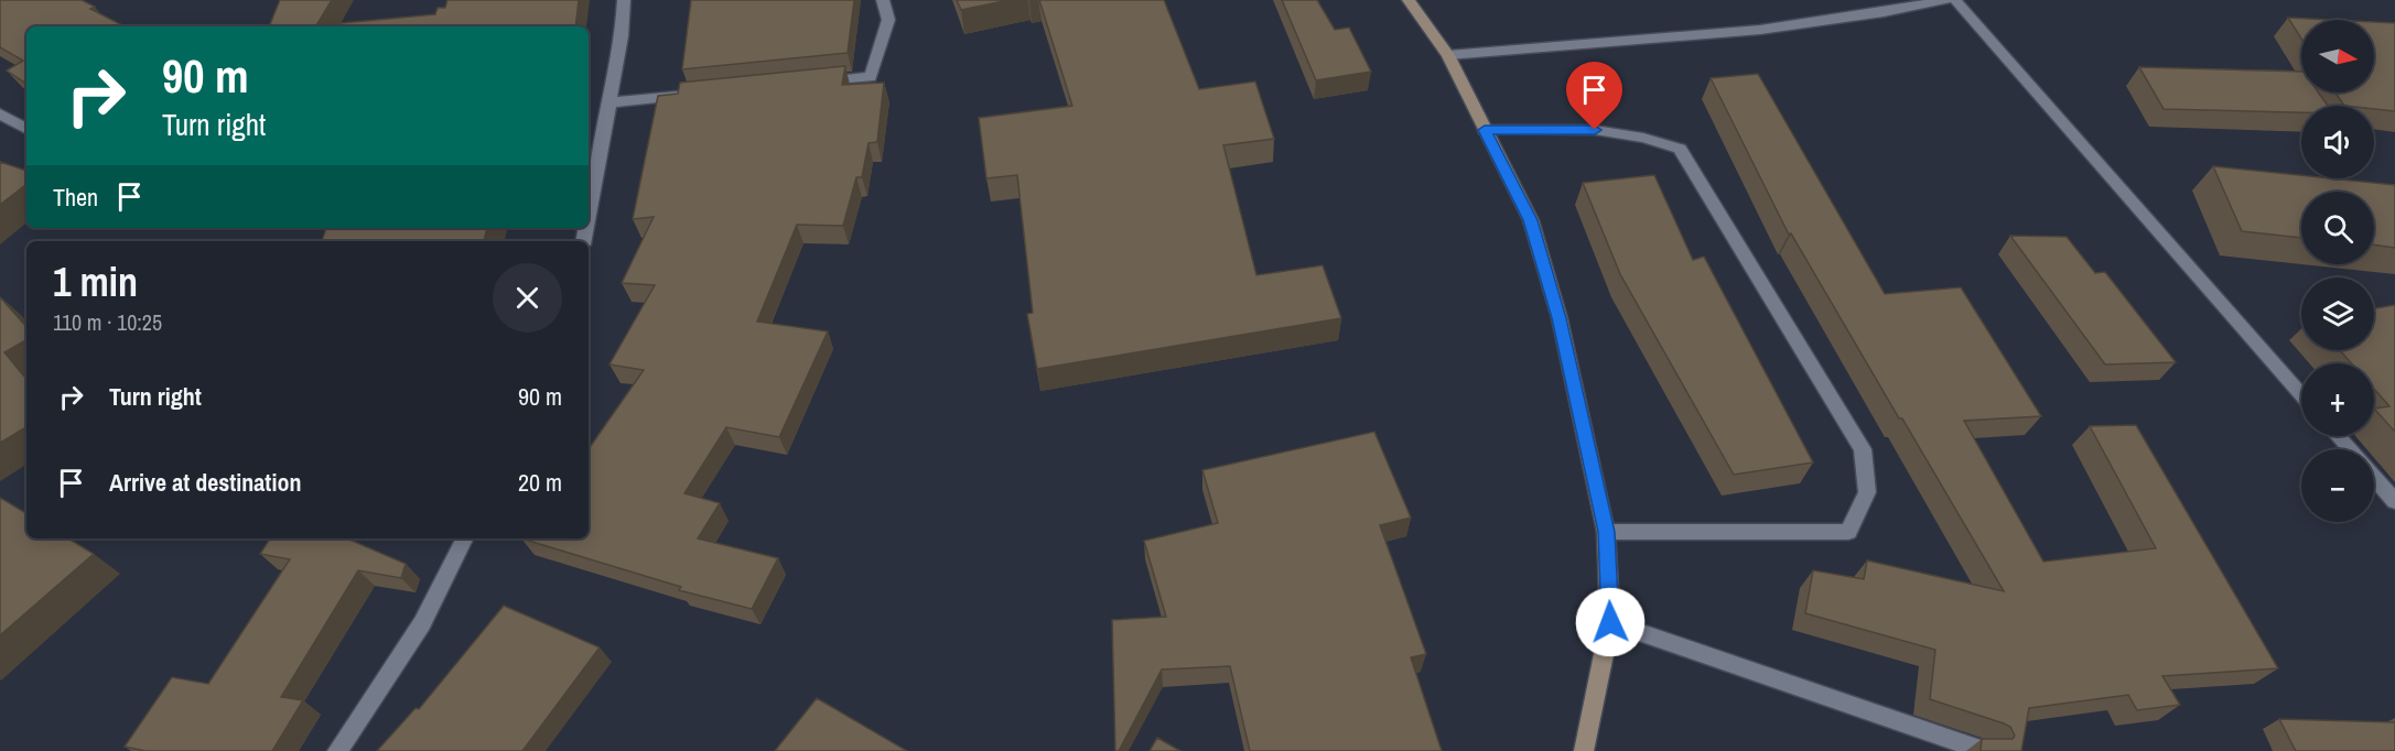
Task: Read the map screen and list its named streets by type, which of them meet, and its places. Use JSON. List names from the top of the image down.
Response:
{
  "north": "right",
  "page": {
    "map_buttons": ["+", "−"],
    "turn": ["90 m", "Turn right"],
    "then": "Then",
    "heading": ["1 min", "110 m · 10:25"],
    "list": [
      {
        "name": "Turn right",
        "value": "90 m"
      },
      {
        "name": "Arrive at destination",
        "value": "20 m"
      }
    ]
  }
}
